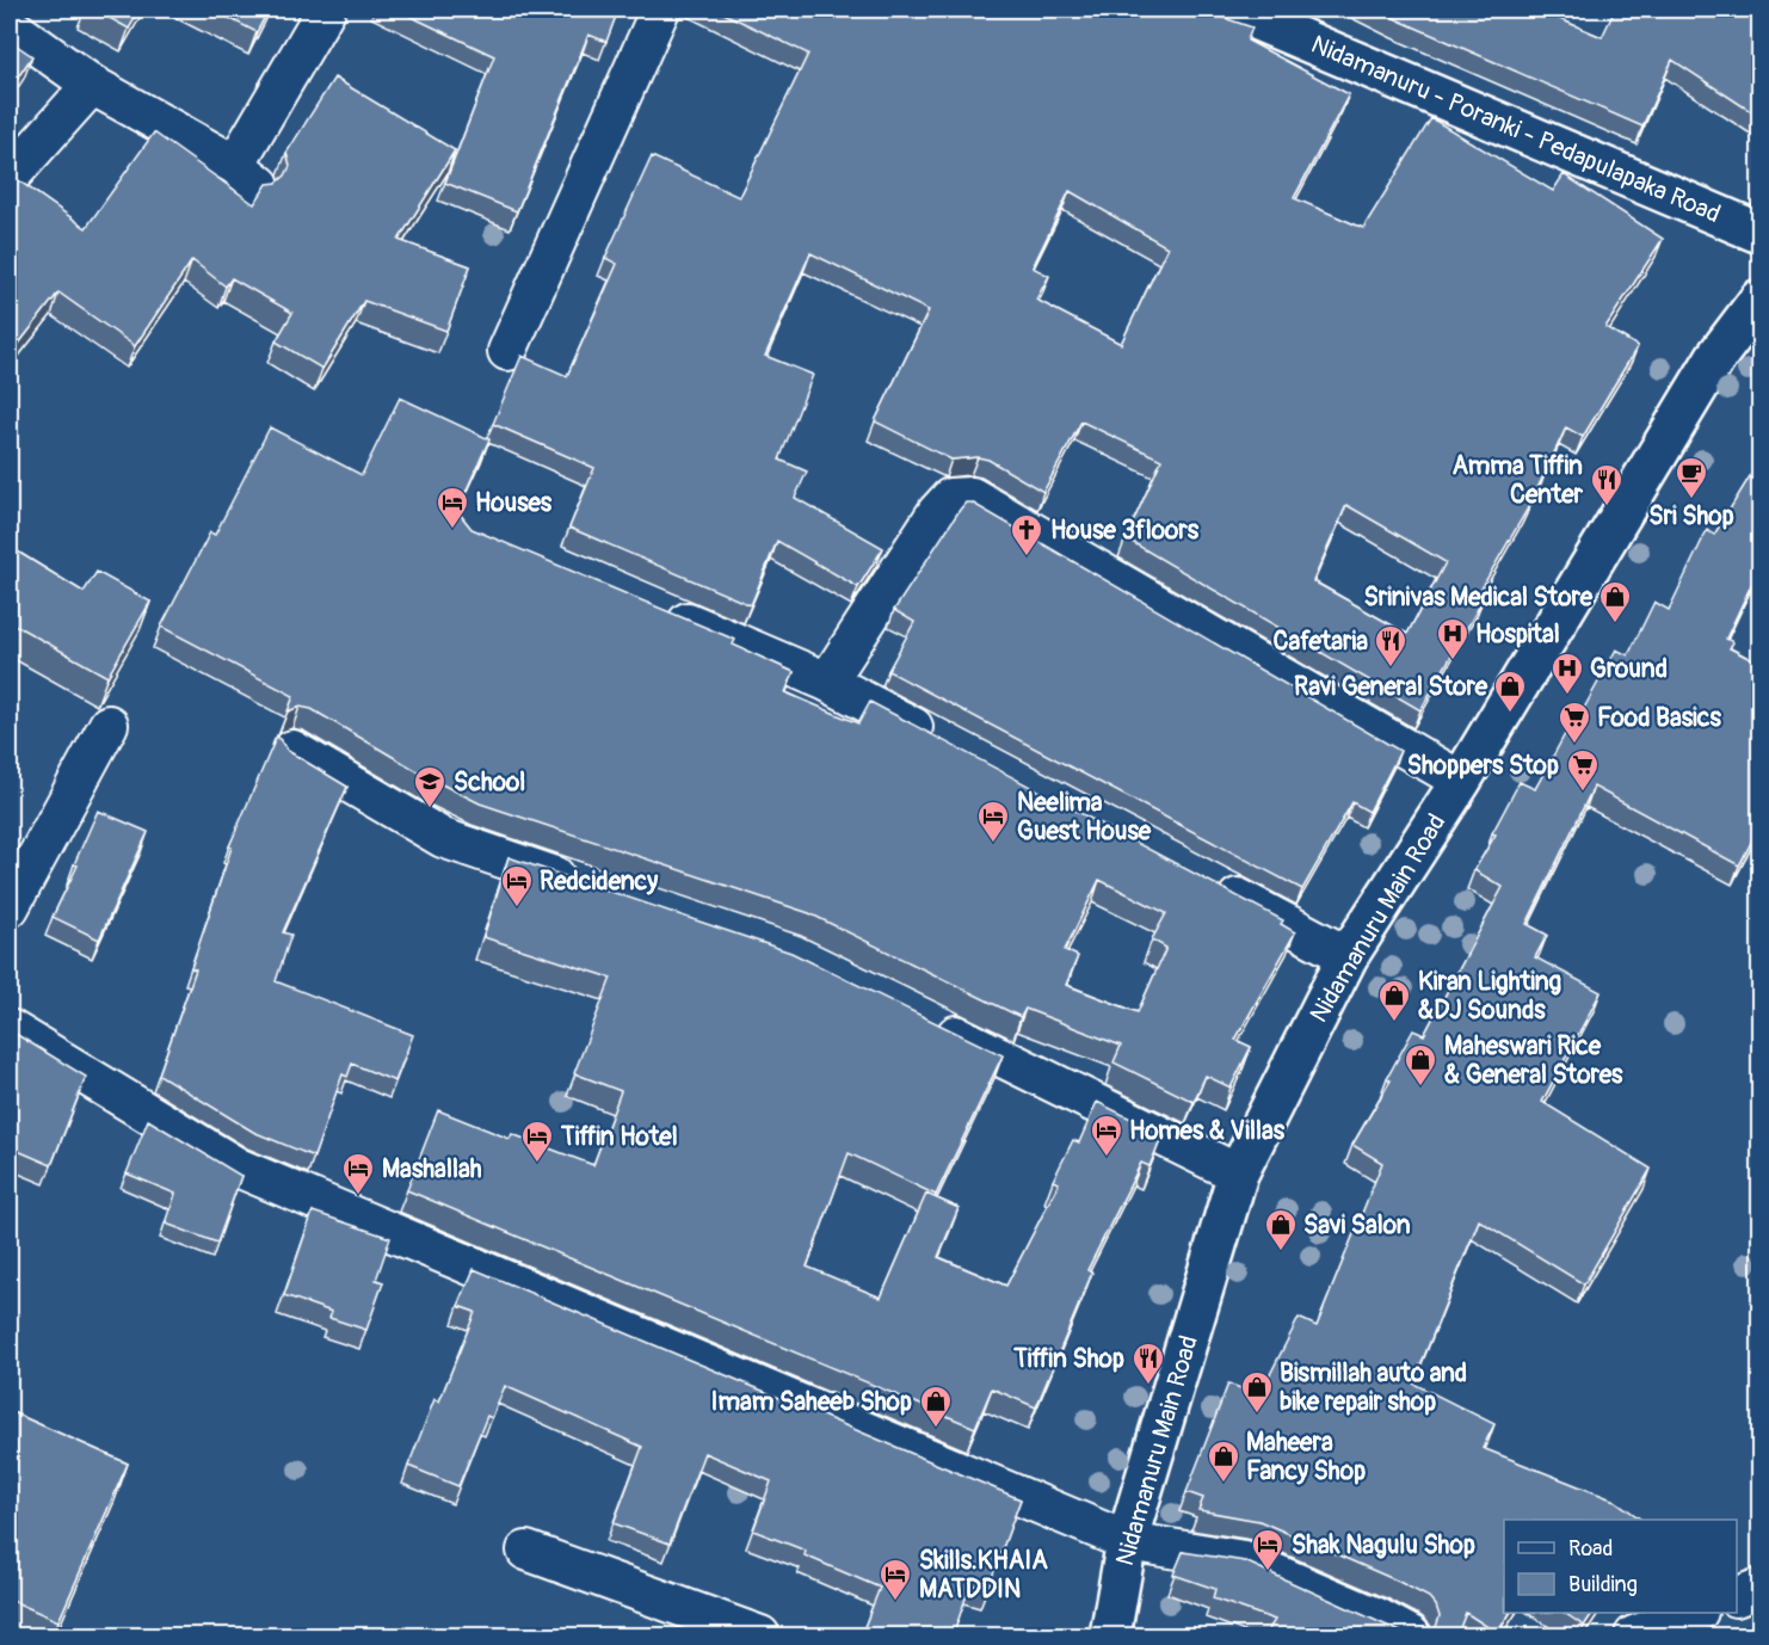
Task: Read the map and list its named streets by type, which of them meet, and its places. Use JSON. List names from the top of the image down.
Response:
{
  "streets": {
    "main road": ["Nidamanuru - Poranki - Pedapulapaka Road", "Nidamanuru Main Road"]
  },
  "places": {
    "cafe": ["Sri Shop"],
    "restaurant": ["Amma Tiffin Center", "Cafetaria", "Tiffin Shop"],
    "hotel": [
      "Houses",
      "Neelima Guest House",
      "Redcidency",
      "Homes & Villas",
      "Tiffin Hotel",
      "Mashallah",
      "Shak Nagulu Shop",
      "Skills.KHAIA MATDDIN"
    ],
    "church": ["House 3floors"],
    "shop": [
      "Srinivas Medical Store",
      "Ravi General Store",
      "Kiran Lighting &DJ Sounds",
      "Maheswari Rice & General Stores",
      "Savi Salon",
      "Bismillah auto and bike repair shop",
      "Imam Saheeb Shop",
      "Maheera Fancy Shop"
    ],
    "hospital": ["Hospital", "Ground"],
    "supermarket": ["Food Basics", "Shoppers Stop"],
    "school or university": ["School"]
  },
  "legend": ["Road", "Building"]
}
